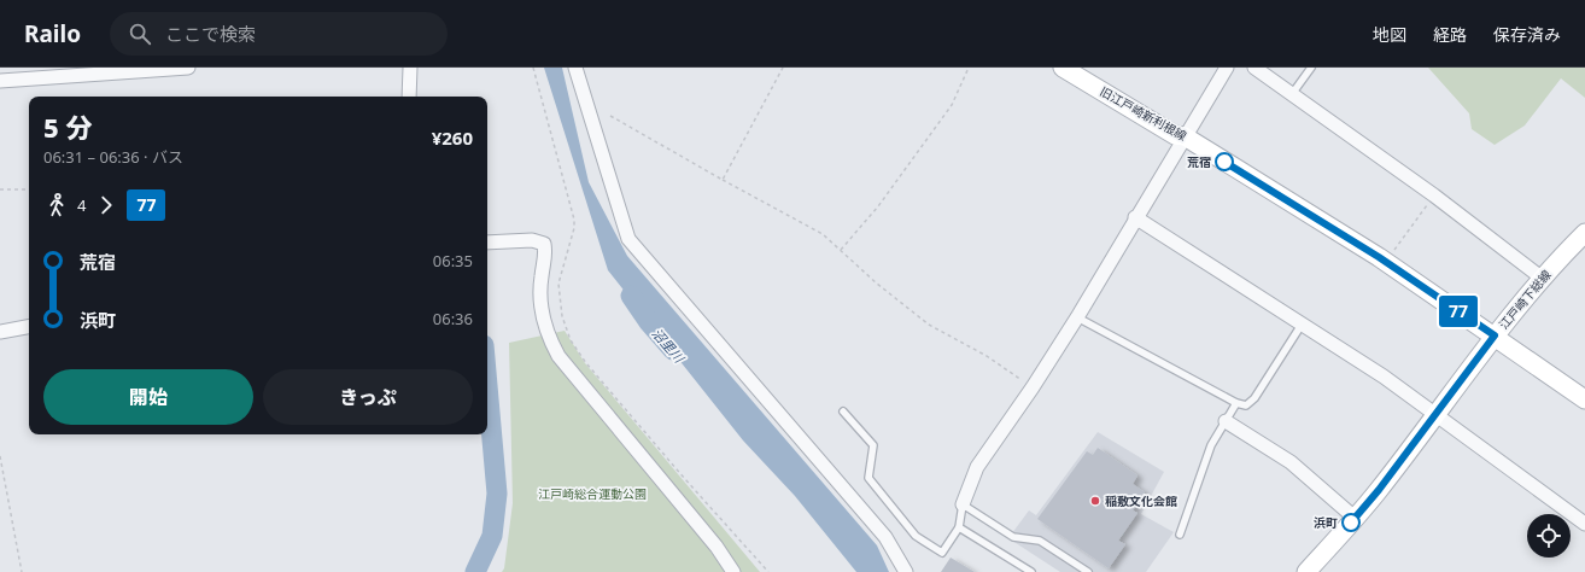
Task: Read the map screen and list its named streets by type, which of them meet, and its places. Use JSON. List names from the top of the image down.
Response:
{
  "streets": {
    "street": ["旧江戸崎新利根線", "江戸崎下総線"]
  },
  "crossings": [
    ["旧江戸崎新利根線", "江戸崎下総線"]
  ],
  "water": ["沼里川"],
  "parks": ["江戸崎総合運動公園"],
  "places": ["荒宿", "稲敷文化会館", "浜町"],
  "lines": ["bus line 77"],
  "page": {
    "header": "Railo",
    "search": "ここで検索",
    "nav": ["地図", "経路", "保存済み"],
    "on_map": "77",
    "heading": ["5 分", "06:31 – 06:36 · バス", "¥260"],
    "legs": ["4", "77"],
    "list": [
      {
        "name": "荒宿",
        "value": "06:35"
      },
      {
        "name": "浜町",
        "value": "06:36"
      }
    ],
    "buttons": ["開始", "きっぷ"]
  }
}
